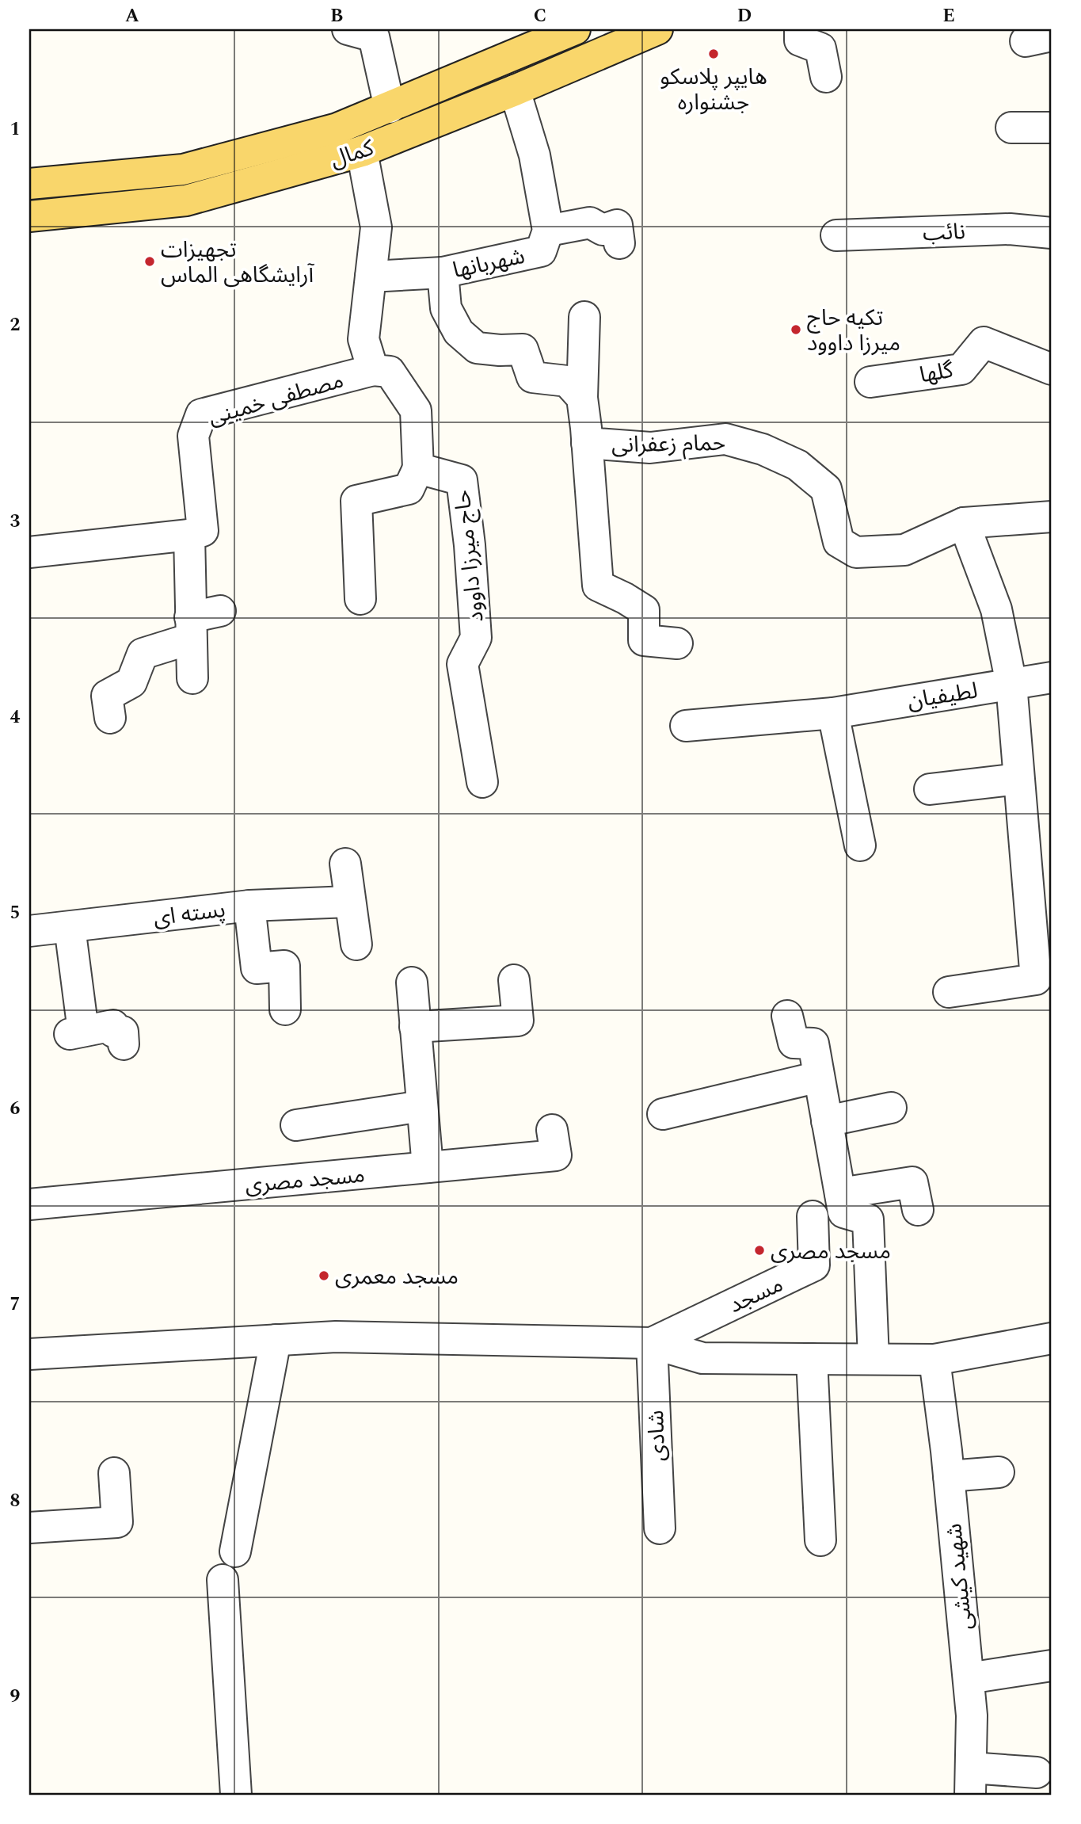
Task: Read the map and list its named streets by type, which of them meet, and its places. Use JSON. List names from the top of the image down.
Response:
{
  "streets": {
    "main road": ["کمال"],
    "street": [
      "نائب",
      "شهربانها",
      "گلها",
      "مصطفی خمینی",
      "حمام زعفرانی",
      "حاج میرزا داوود",
      "لطیفیان",
      "پسته ای",
      "مسجد مصری",
      "مسجد",
      "شادی",
      "شهید کیشی"
    ]
  },
  "crossings": [
    ["کمال", "شهربانها"],
    ["مسجد", "شادی"]
  ],
  "places": [
    "هایپر پلاسکو جشنواره",
    "تجهیزات آرایشگاهی الماس",
    "تکیه حاج میرزا داوود",
    "مسجد مصری",
    "مسجد معمری"
  ],
  "grid": {
    "columns": [
      "A",
      "B",
      "C",
      "D",
      "E"
    ],
    "rows": [
      "1",
      "2",
      "3",
      "4",
      "5",
      "6",
      "7",
      "8",
      "9"
    ]
  }
}
